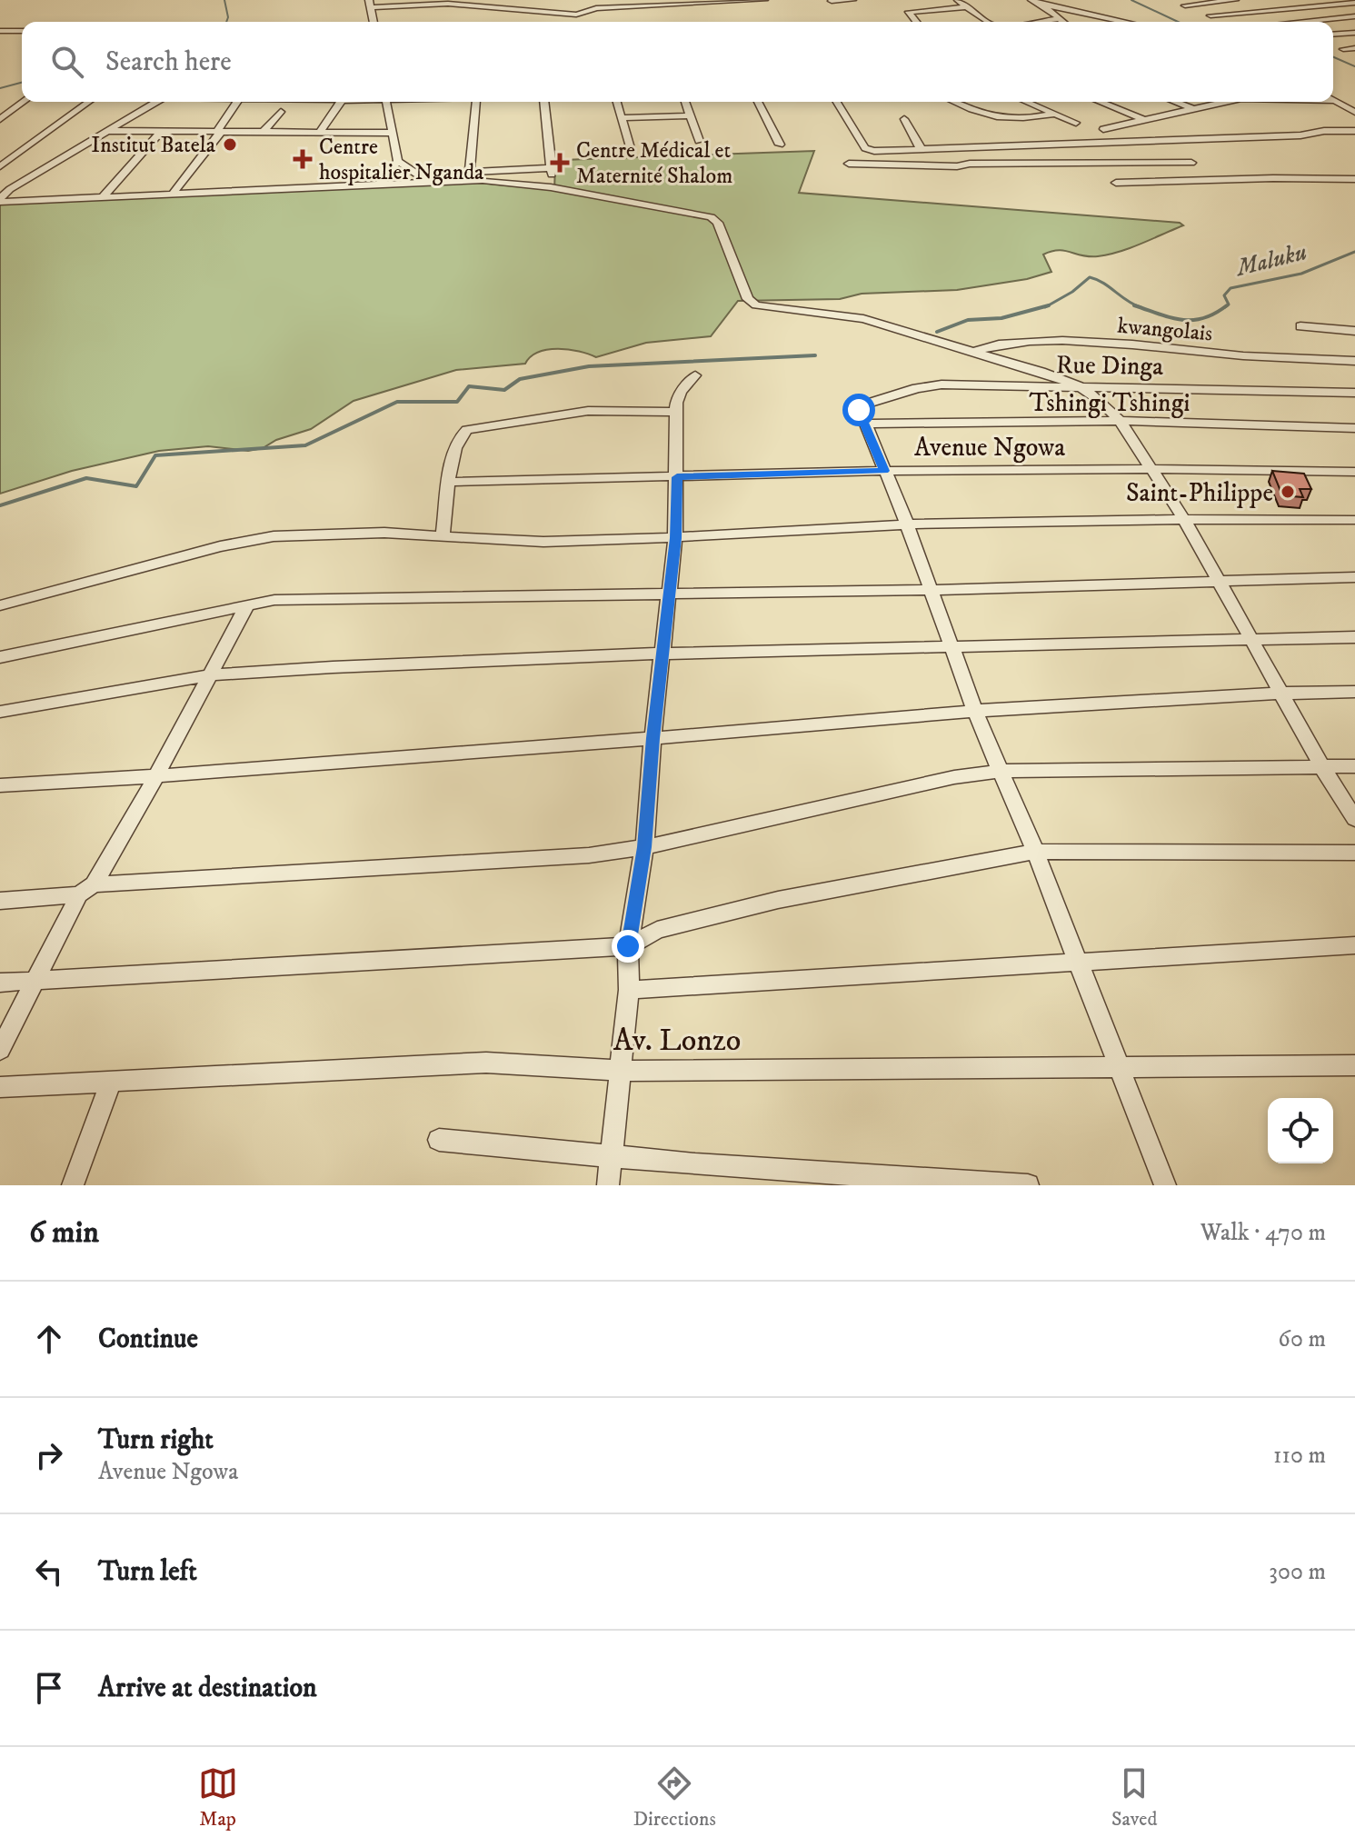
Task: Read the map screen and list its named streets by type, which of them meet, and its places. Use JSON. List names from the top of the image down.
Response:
{
  "streets": {
    "street": [
      "kwangolais",
      "Rue Dinga",
      "Tshingi Tshingi",
      "Avenue Ngowa",
      "Av. Lonzo"
    ]
  },
  "crossings": [
    ["Rue Dinga", "Tshingi Tshingi"]
  ],
  "water": ["Maluku"],
  "places": {
    "other": ["Institut Batela", "Saint-Philippe"],
    "health": ["Centre hospitalier Nganda", "Centre Médical et Maternité Shalom"]
  },
  "page": {
    "search": "Search here",
    "heading": ["6 min", "Walk · 470 m"],
    "list": [
      ["Continue", "60 m"],
      ["Turn right", "Avenue Ngowa", "110 m"],
      ["Turn left", "300 m"],
      "Arrive at destination"
    ],
    "nav": ["Map", "Directions", "Saved"]
  }
}
